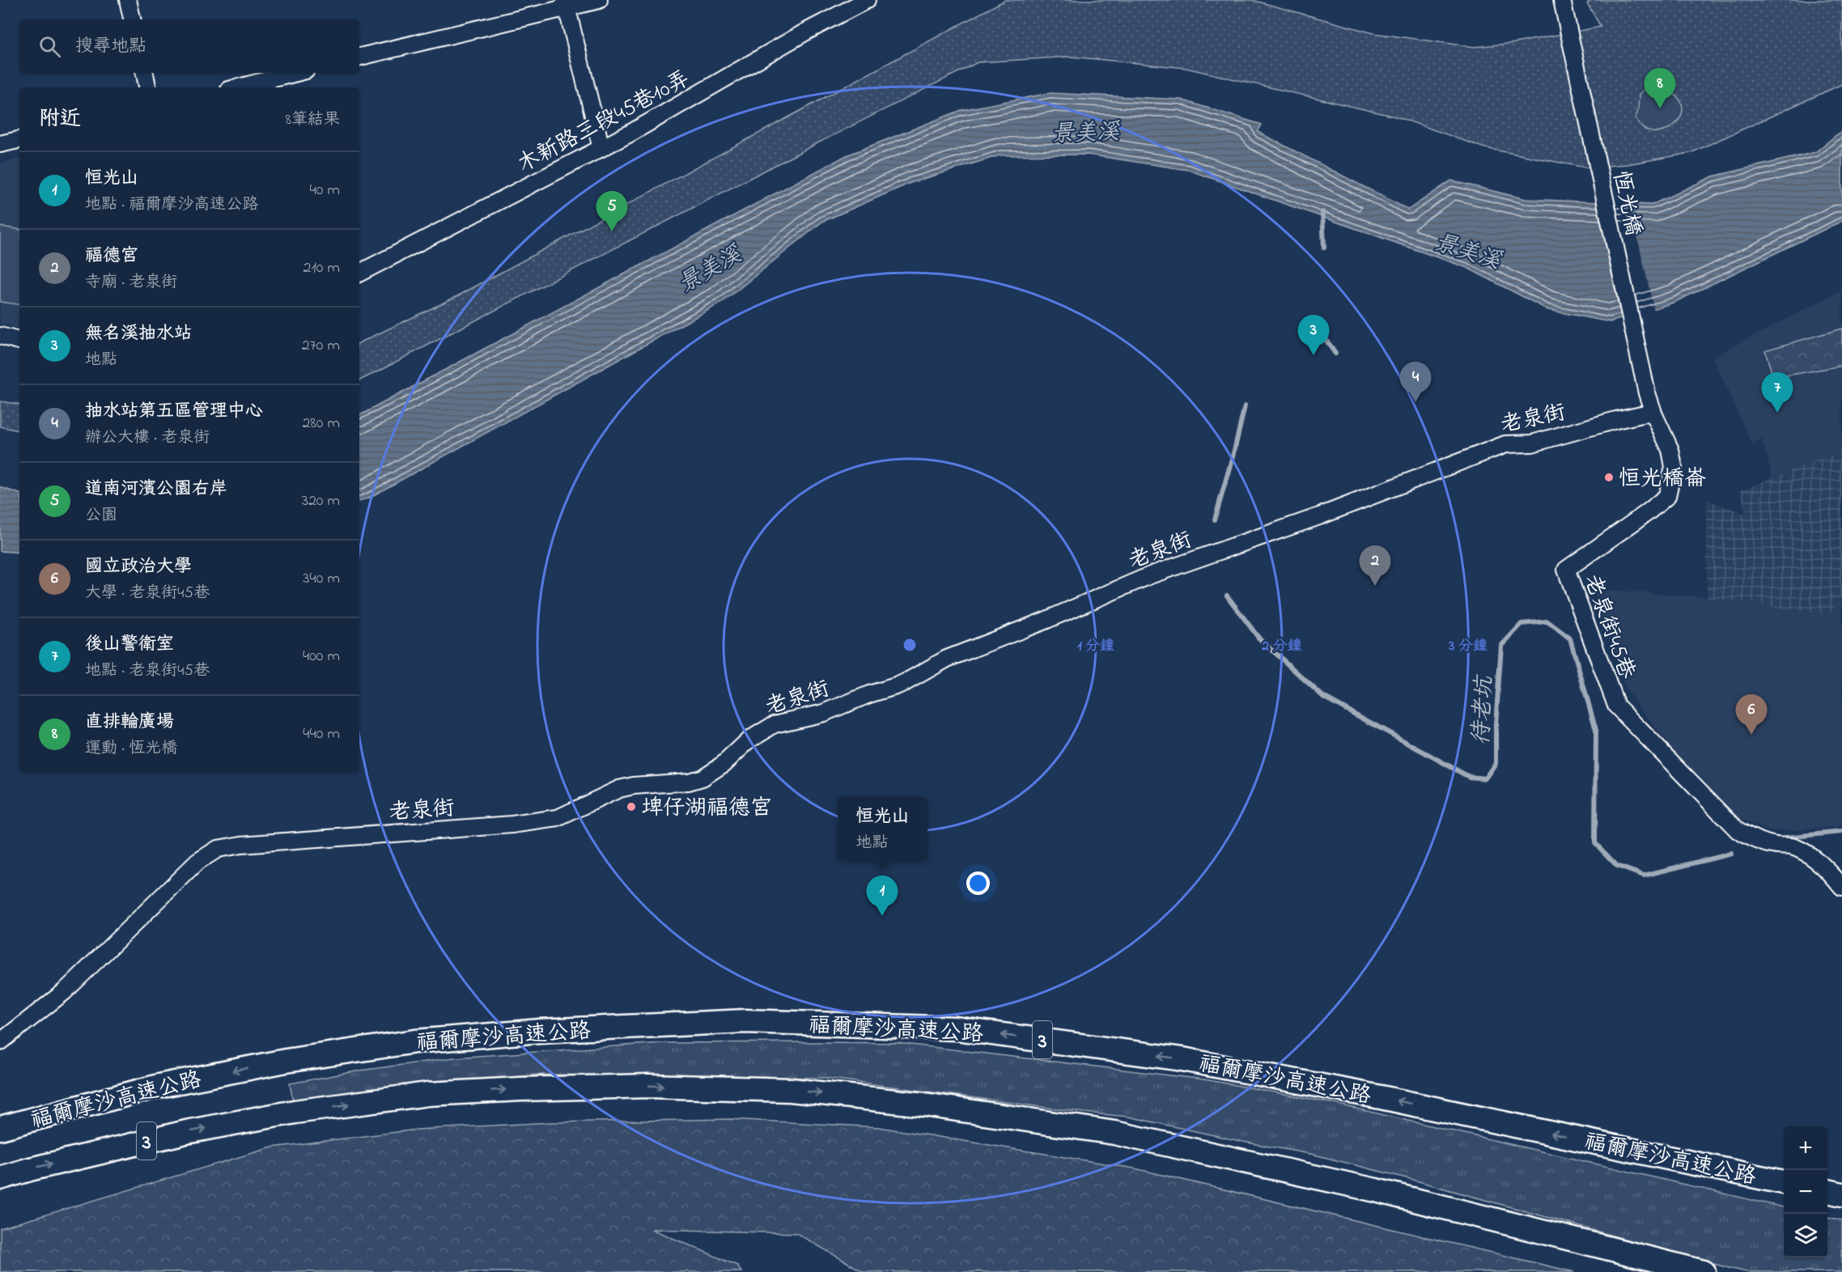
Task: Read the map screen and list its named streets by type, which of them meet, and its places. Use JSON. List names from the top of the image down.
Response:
{
  "streets": {
    "highway": ["福爾摩沙高速公路", "3"],
    "street": [
      "木新路三段45巷10弄",
      "恆光橋",
      "老泉街",
      "老泉街45巷"
    ]
  },
  "crossings": [
    ["恆光橋", "老泉街"],
    ["恆光橋", "老泉街45巷"],
    ["老泉街", "老泉街45巷"]
  ],
  "water": ["景美溪", "待老坑"],
  "places": ["恒光橋崙", "埤仔湖福德宮"],
  "page": {
    "search": "搜尋地點",
    "pins": [
      "8",
      "5",
      "3",
      "4",
      "7",
      "2",
      "6",
      "1"
    ],
    "heading": ["附近", "8筆結果"],
    "list": [
      {
        "mark": "1",
        "name": "恒光山",
        "note": "地點 · 福爾摩沙高速公路",
        "value": "40 m"
      },
      {
        "mark": "2",
        "name": "福德宮",
        "note": "寺廟 · 老泉街",
        "value": "210 m"
      },
      {
        "mark": "3",
        "name": "無名溪抽水站",
        "note": "地點",
        "value": "270 m"
      },
      {
        "mark": "4",
        "name": "抽水站第五區管理中心",
        "note": "辦公大樓 · 老泉街",
        "value": "280 m"
      },
      {
        "mark": "5",
        "name": "道南河濱公園右岸",
        "note": "公園",
        "value": "320 m"
      },
      {
        "mark": "6",
        "name": "國立政治大學",
        "note": "大學 · 老泉街45巷",
        "value": "340 m"
      },
      {
        "mark": "7",
        "name": "後山警衛室",
        "note": "地點 · 老泉街45巷",
        "value": "400 m"
      },
      {
        "mark": "8",
        "name": "直排輪廣場",
        "note": "運動 · 恆光橋",
        "value": "440 m"
      }
    ],
    "popup": ["恒光山", "地點"],
    "map_buttons": ["+", "−"]
  },
  "rings": ["1 分鐘", "2 分鐘", "3 分鐘"]
}
